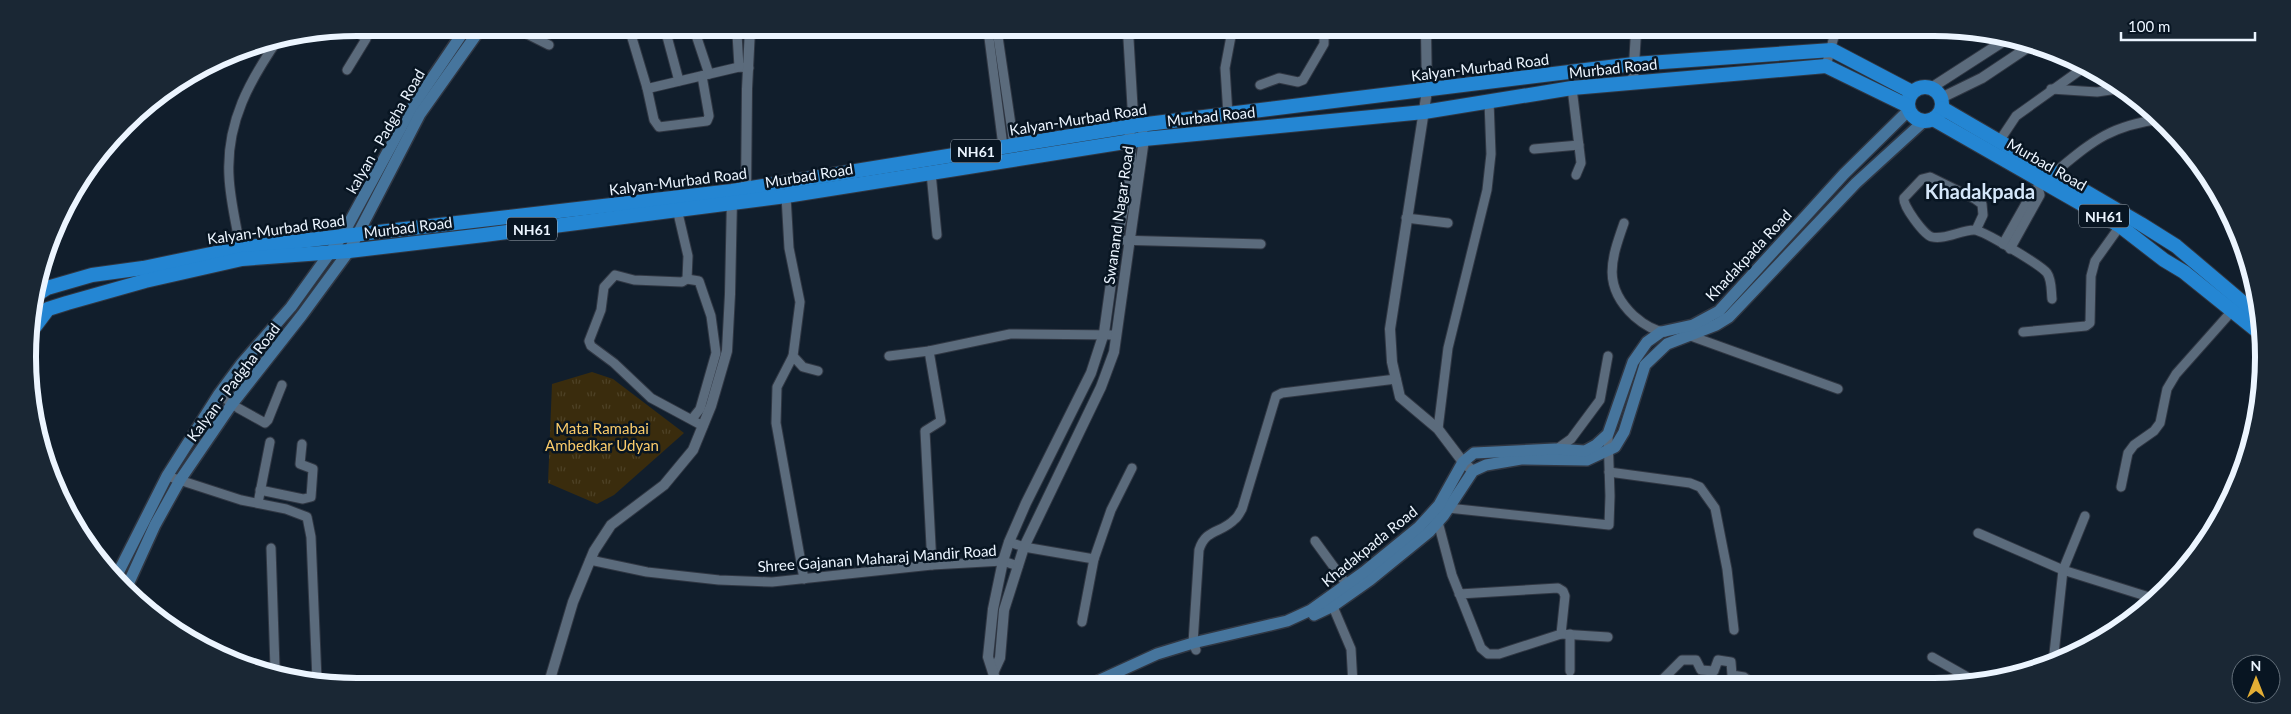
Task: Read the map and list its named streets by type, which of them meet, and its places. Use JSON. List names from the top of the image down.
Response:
{
  "streets": {
    "highway": ["Kalyan-Murbad Road", "Murbad Road", "NH61"],
    "main road": ["kalyan - Padgha Road", "Khadakpada Road", "Kalyan - Padgha Road"],
    "street": ["Swanand Nagar Road", "Shree Gajanan Maharaj Mandir Road"]
  },
  "crossings": [
    ["Kalyan-Murbad Road", "Murbad Road"],
    ["Kalyan-Murbad Road", "kalyan - Padgha Road"],
    ["Kalyan-Murbad Road", "NH61"],
    ["Kalyan-Murbad Road", "Swanand Nagar Road"],
    ["Kalyan-Murbad Road", "Kalyan - Padgha Road"],
    ["Murbad Road", "kalyan - Padgha Road"],
    ["Murbad Road", "NH61"],
    ["Murbad Road", "Swanand Nagar Road"],
    ["Murbad Road", "Khadakpada Road"],
    ["Murbad Road", "Kalyan - Padgha Road"],
    ["kalyan - Padgha Road", "NH61"],
    ["kalyan - Padgha Road", "Kalyan - Padgha Road"],
    ["NH61", "Khadakpada Road"],
    ["NH61", "Kalyan - Padgha Road"],
    ["Swanand Nagar Road", "Shree Gajanan Maharaj Mandir Road"]
  ],
  "districts": ["Khadakpada"],
  "parks": ["Mata Ramabai Ambedkar Udyan"],
  "scale_bar": "100 m",
  "north": "top"
}
